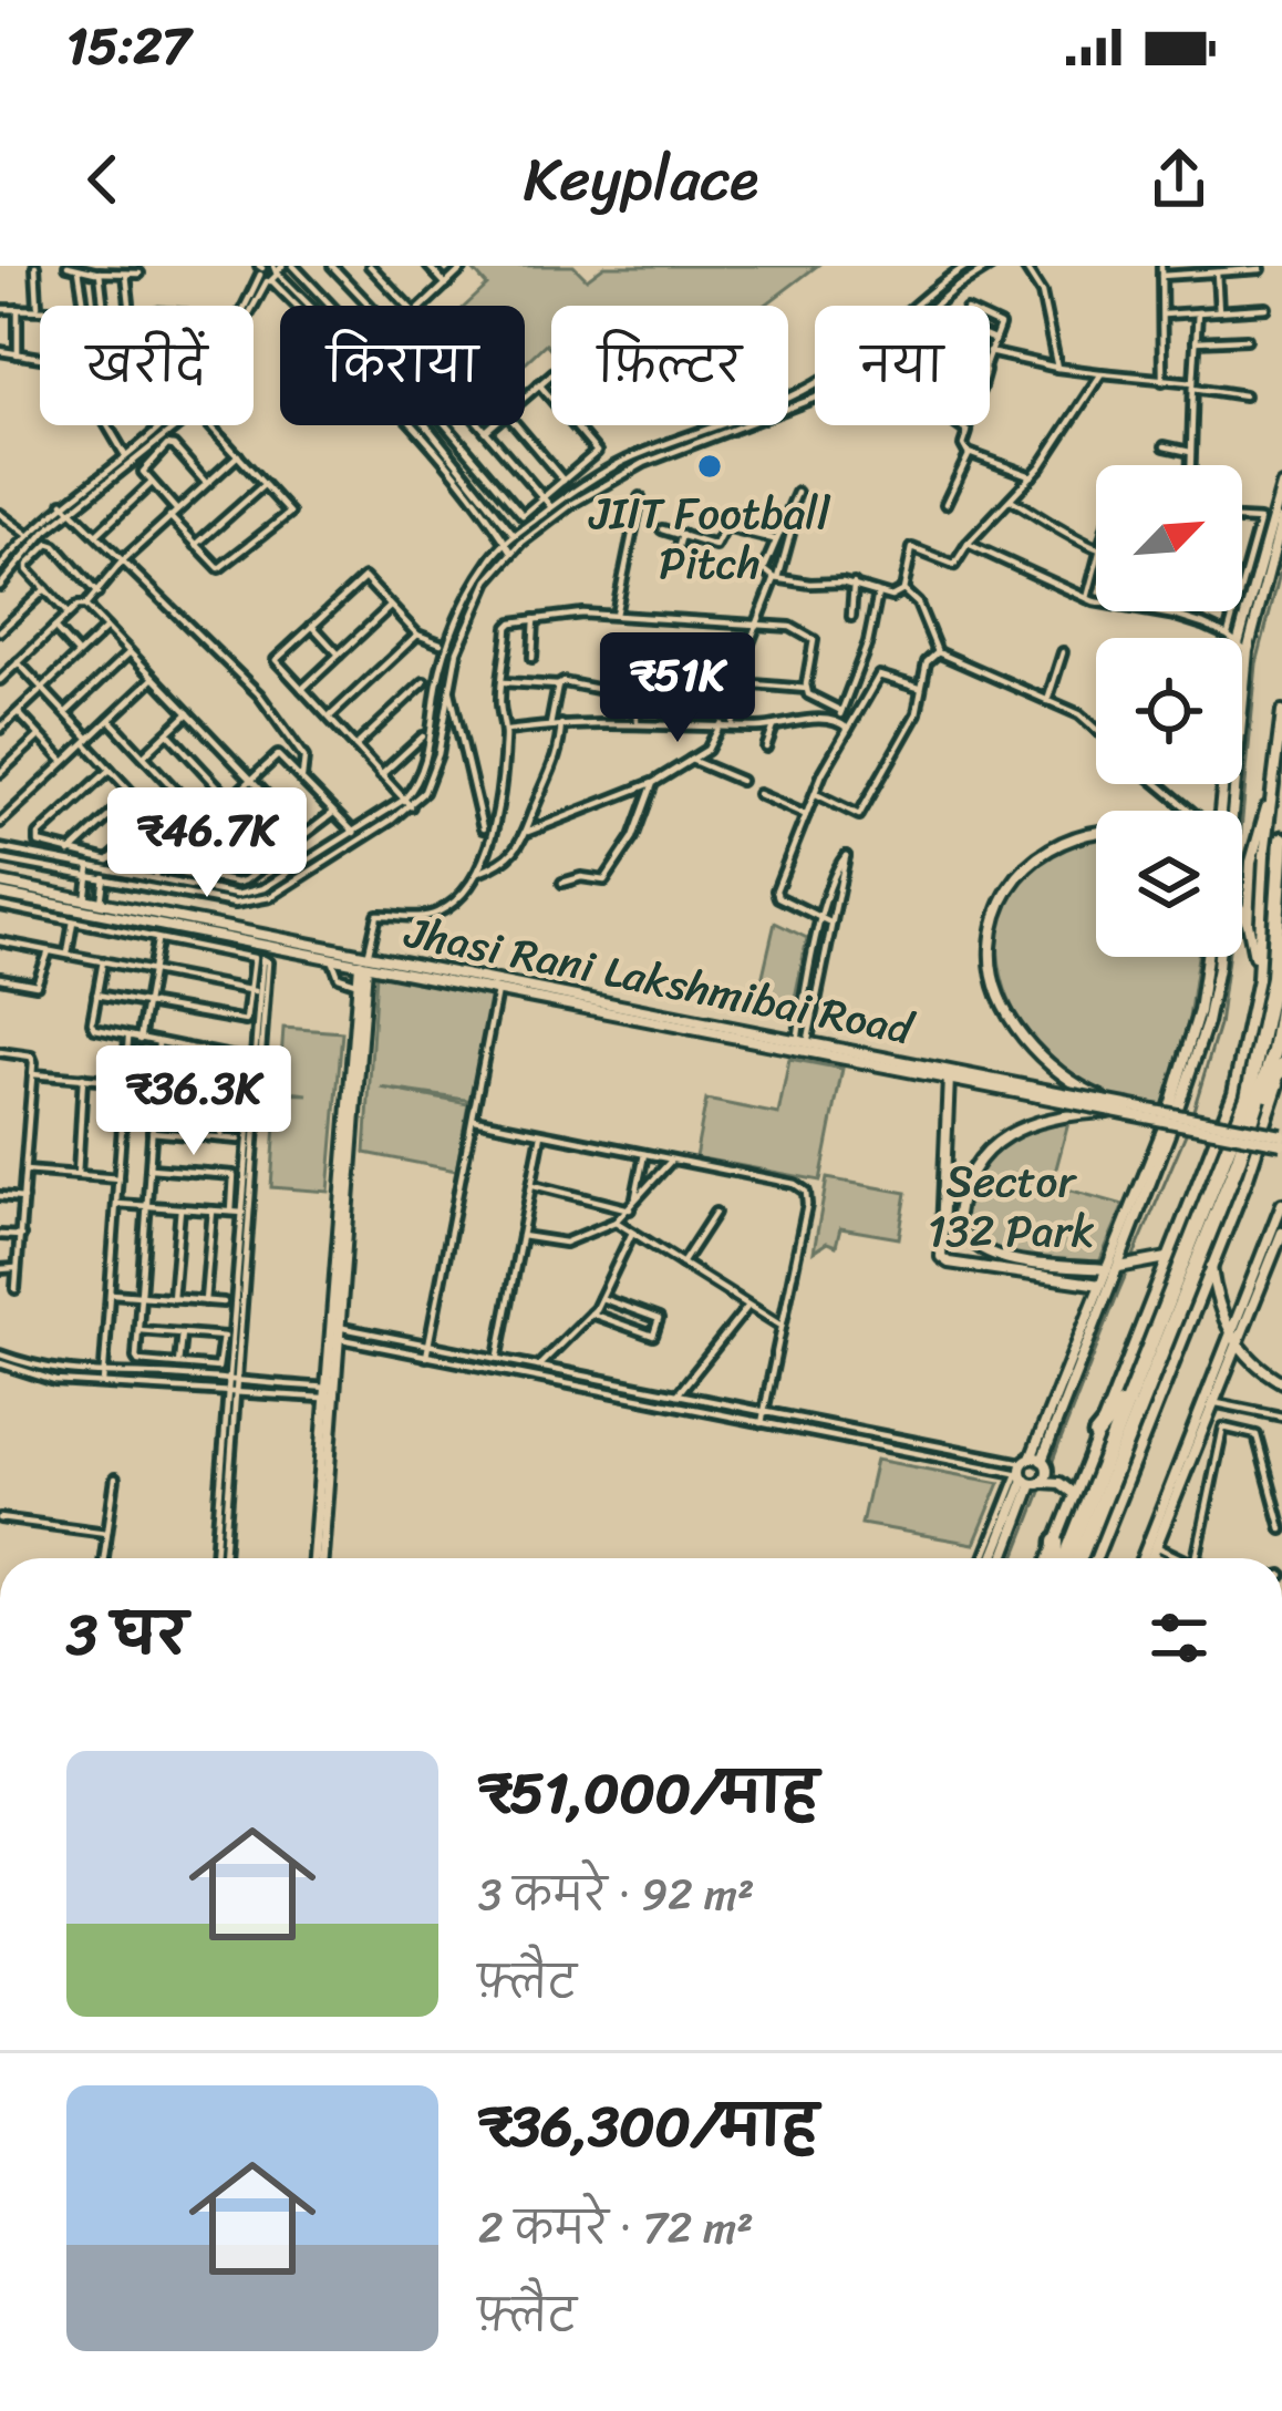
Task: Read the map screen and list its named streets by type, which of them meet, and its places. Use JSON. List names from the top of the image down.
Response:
{
  "streets": {
    "street": ["Jhasi Rani Lakshmibai Road"]
  },
  "parks": ["Sector 132 Park"],
  "places": ["JIIT Football Pitch"],
  "north": "top right",
  "page": {
    "status": "15:27",
    "header": "Keyplace",
    "chip": [
      "खरीदें",
      "किराया",
      "फ़िल्टर",
      "नया"
    ],
    "price": ["₹51K", "₹46.7K", "₹36.3K"],
    "heading": "3 घर",
    "list": [
      {
        "name": "₹51,000/माह",
        "note": "3 कमरे · 92 m² · फ़्लैट"
      },
      {
        "name": "₹36,300/माह",
        "note": "2 कमरे · 72 m² · फ़्लैट"
      }
    ]
  }
}
